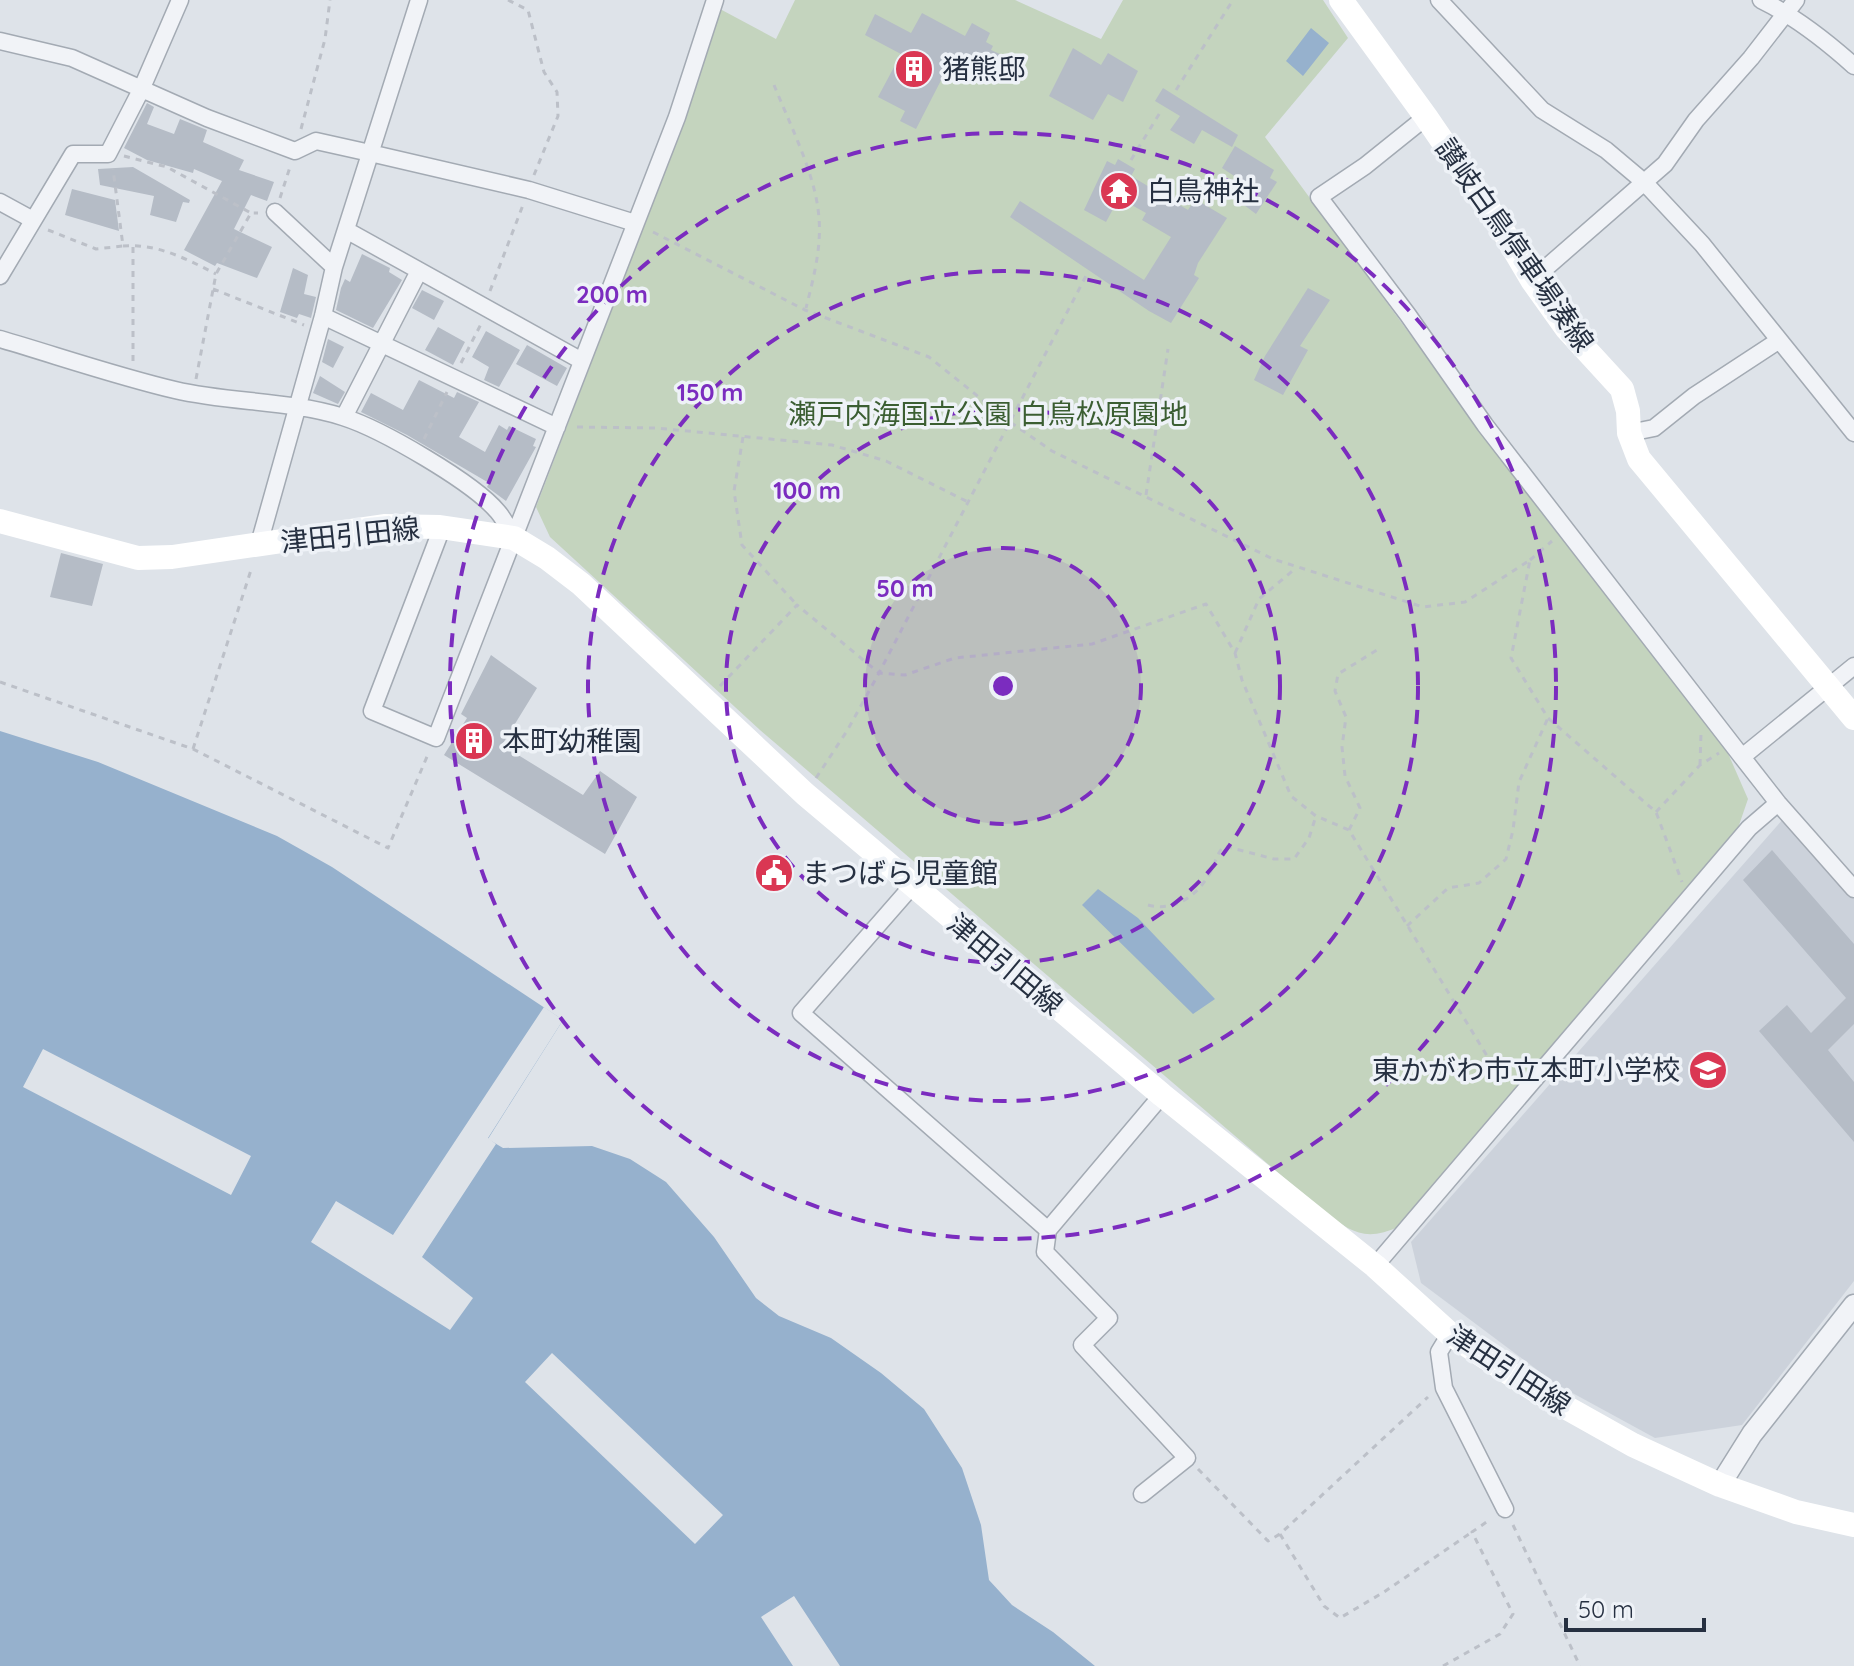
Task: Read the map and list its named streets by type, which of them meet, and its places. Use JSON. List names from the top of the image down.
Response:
{
  "streets": {
    "main road": ["讃岐白鳥停車場湊線", "津田引田線"]
  },
  "parks": ["瀬戸内海国立公園 白鳥松原園地"],
  "places": {
    "building": ["猪熊邸", "本町幼稚園"],
    "temple": ["白鳥神社"],
    "public building": ["まつばら児童館"],
    "school or university": ["東かがわ市立本町小学校"]
  },
  "scale_bar": "50 m",
  "rings": [
    "200 m",
    "150 m",
    "100 m",
    "50 m"
  ]
}
